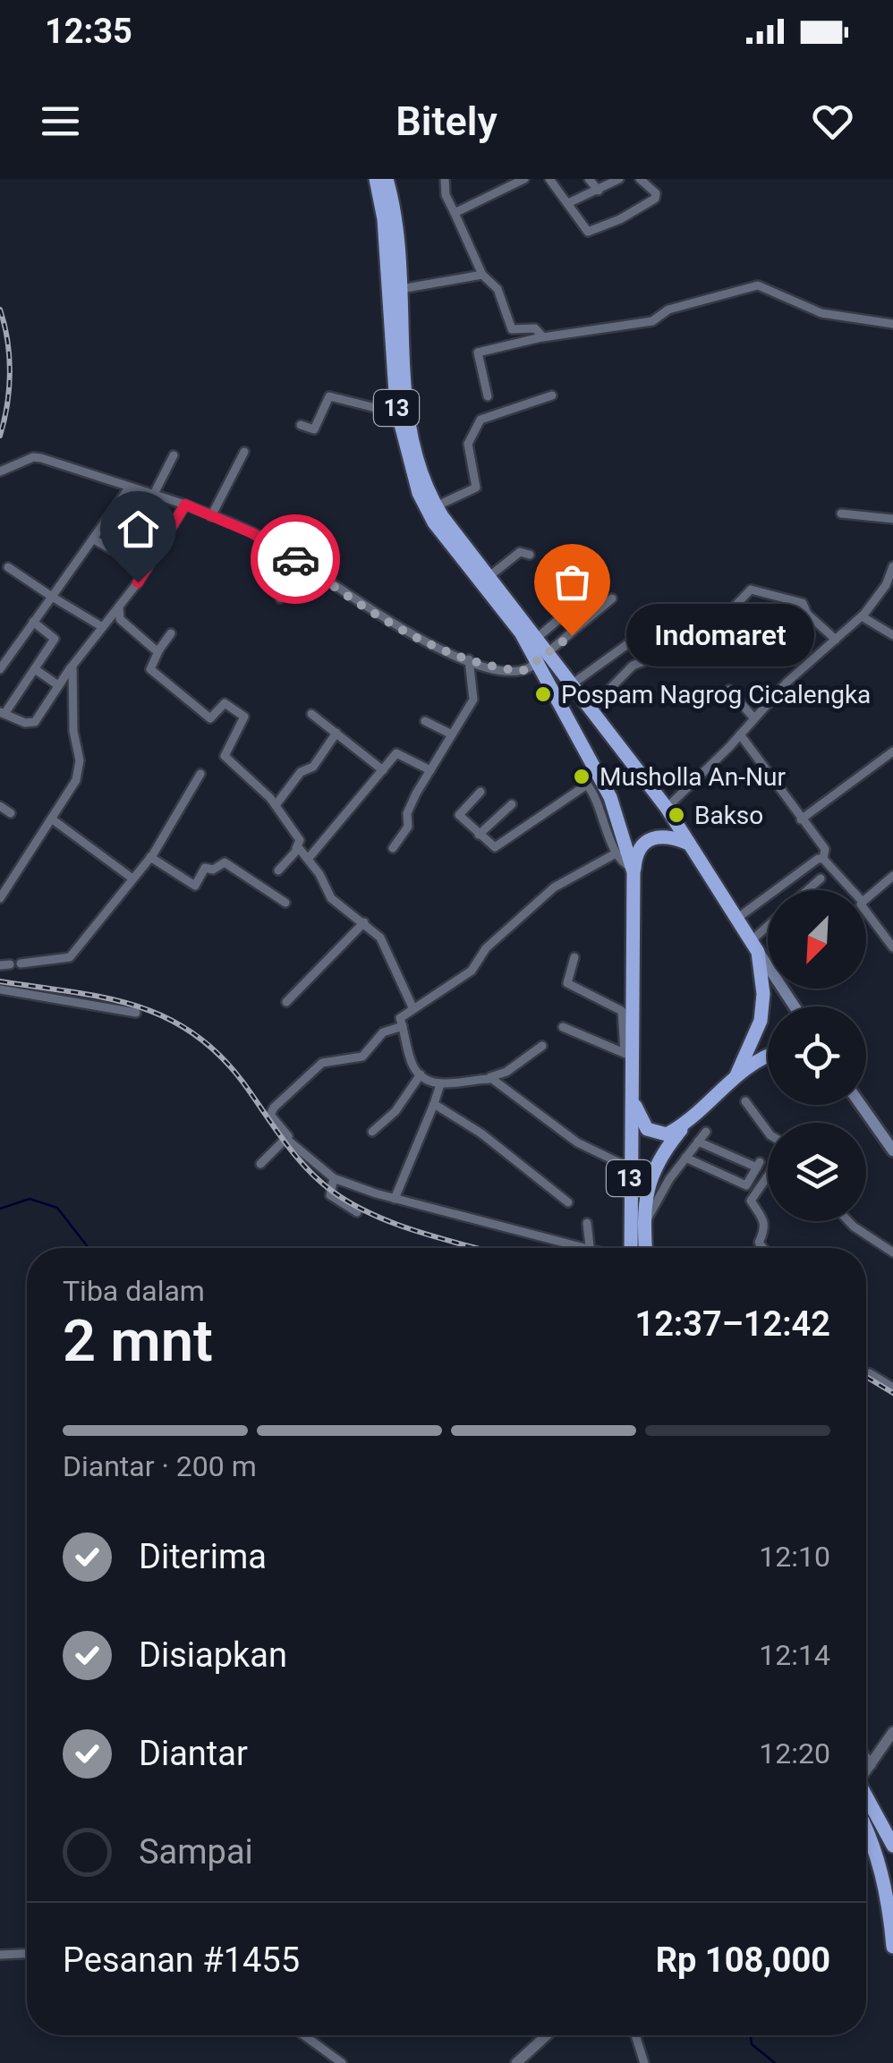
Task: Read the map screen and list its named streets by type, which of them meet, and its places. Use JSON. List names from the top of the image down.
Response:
{
  "streets": {
    "highway": ["13"]
  },
  "places": [
    "Indomaret",
    "Pospam Nagrog Cicalengka",
    "Musholla An-Nur",
    "Bakso"
  ],
  "north": "bottom left",
  "page": {
    "status": "12:35",
    "header": "Bitely",
    "bubble": "Indomaret",
    "heading": ["2 mnt", "Tiba dalam", "12:37–12:42"],
    "panel": ["Pesanan #1455", "Rp 108,000"],
    "bar": "Diantar · 200 m",
    "list": [
      ["Diterima", "12:10"],
      ["Disiapkan", "12:14"],
      ["Diantar", "12:20"],
      "Sampai"
    ]
  }
}
